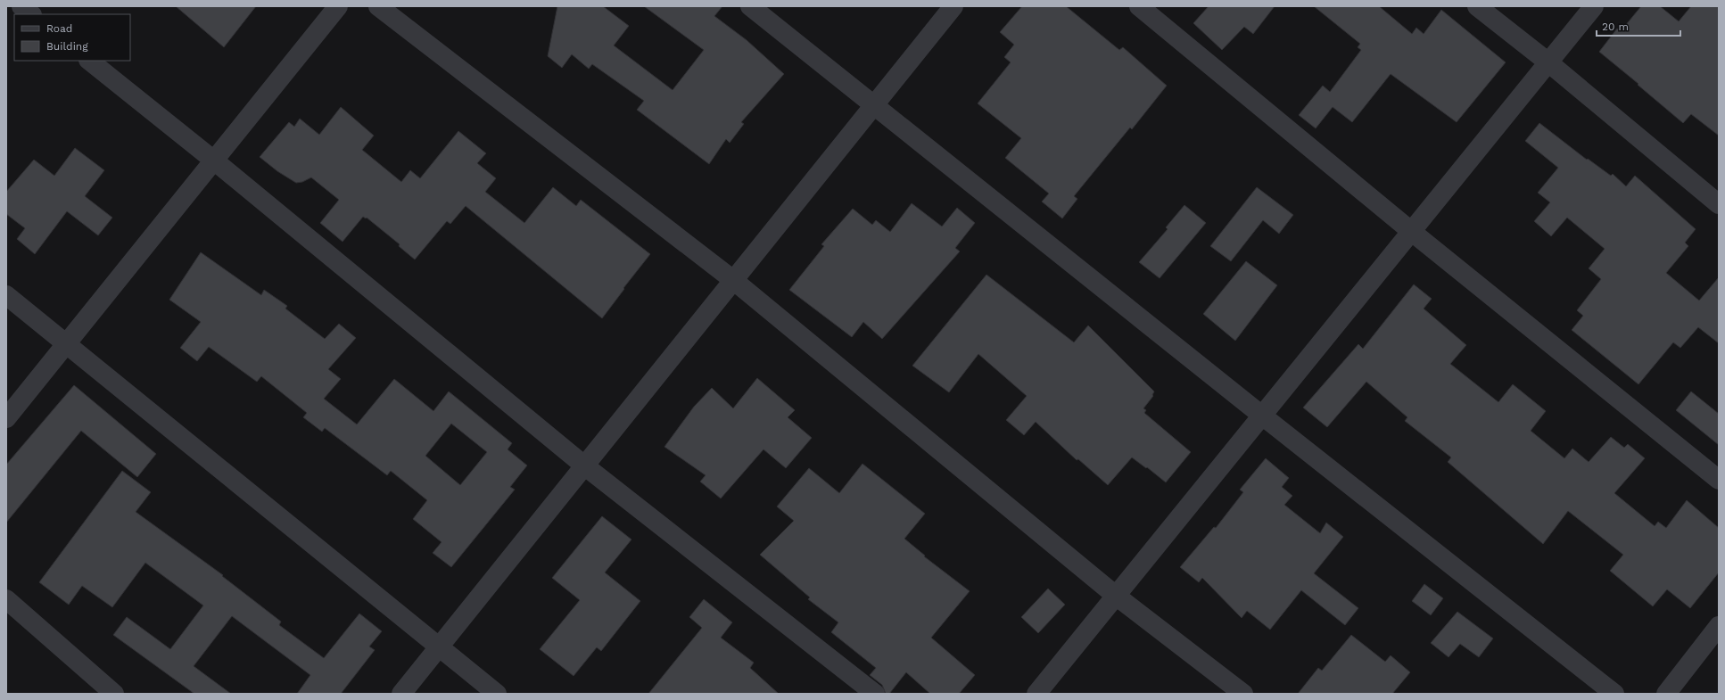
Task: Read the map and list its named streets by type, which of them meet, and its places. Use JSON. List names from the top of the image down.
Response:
{
  "legend": ["Road", "Building"],
  "scale_bar": "20 m"
}
